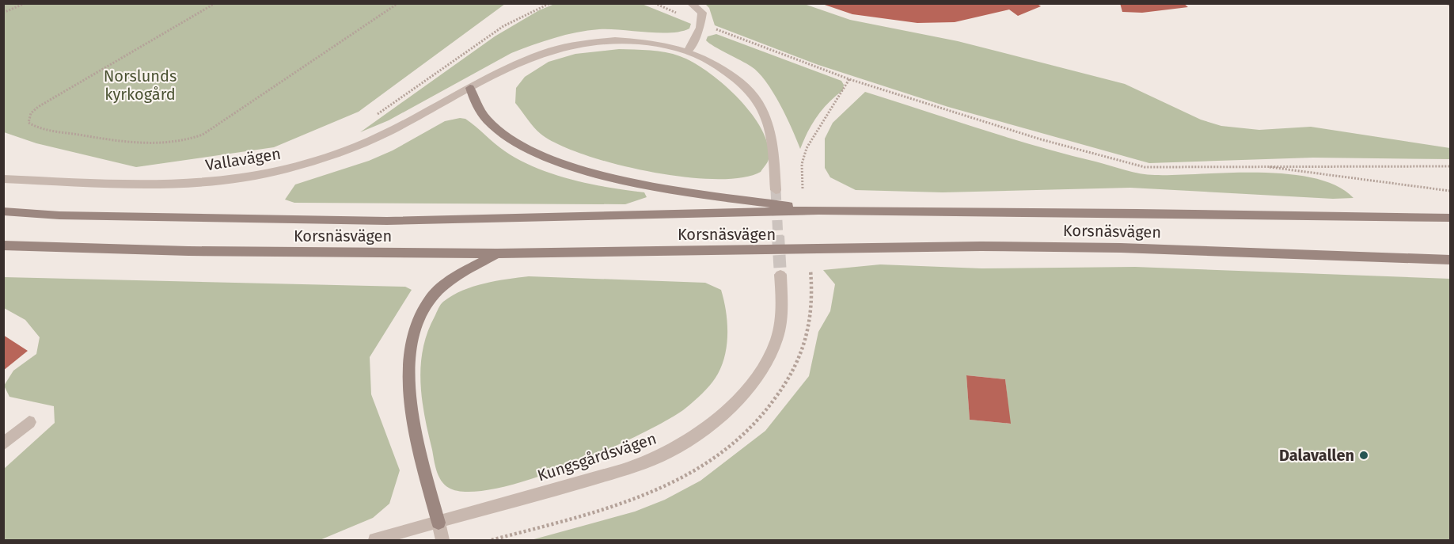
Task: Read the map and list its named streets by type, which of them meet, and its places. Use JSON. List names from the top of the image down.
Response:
{
  "streets": {
    "main road": ["Korsnäsvägen"],
    "street": ["Vallavägen", "Kungsgårdsvägen"]
  },
  "parks": ["Norslunds kyrkogård"],
  "places": ["Dalavallen"]
}
